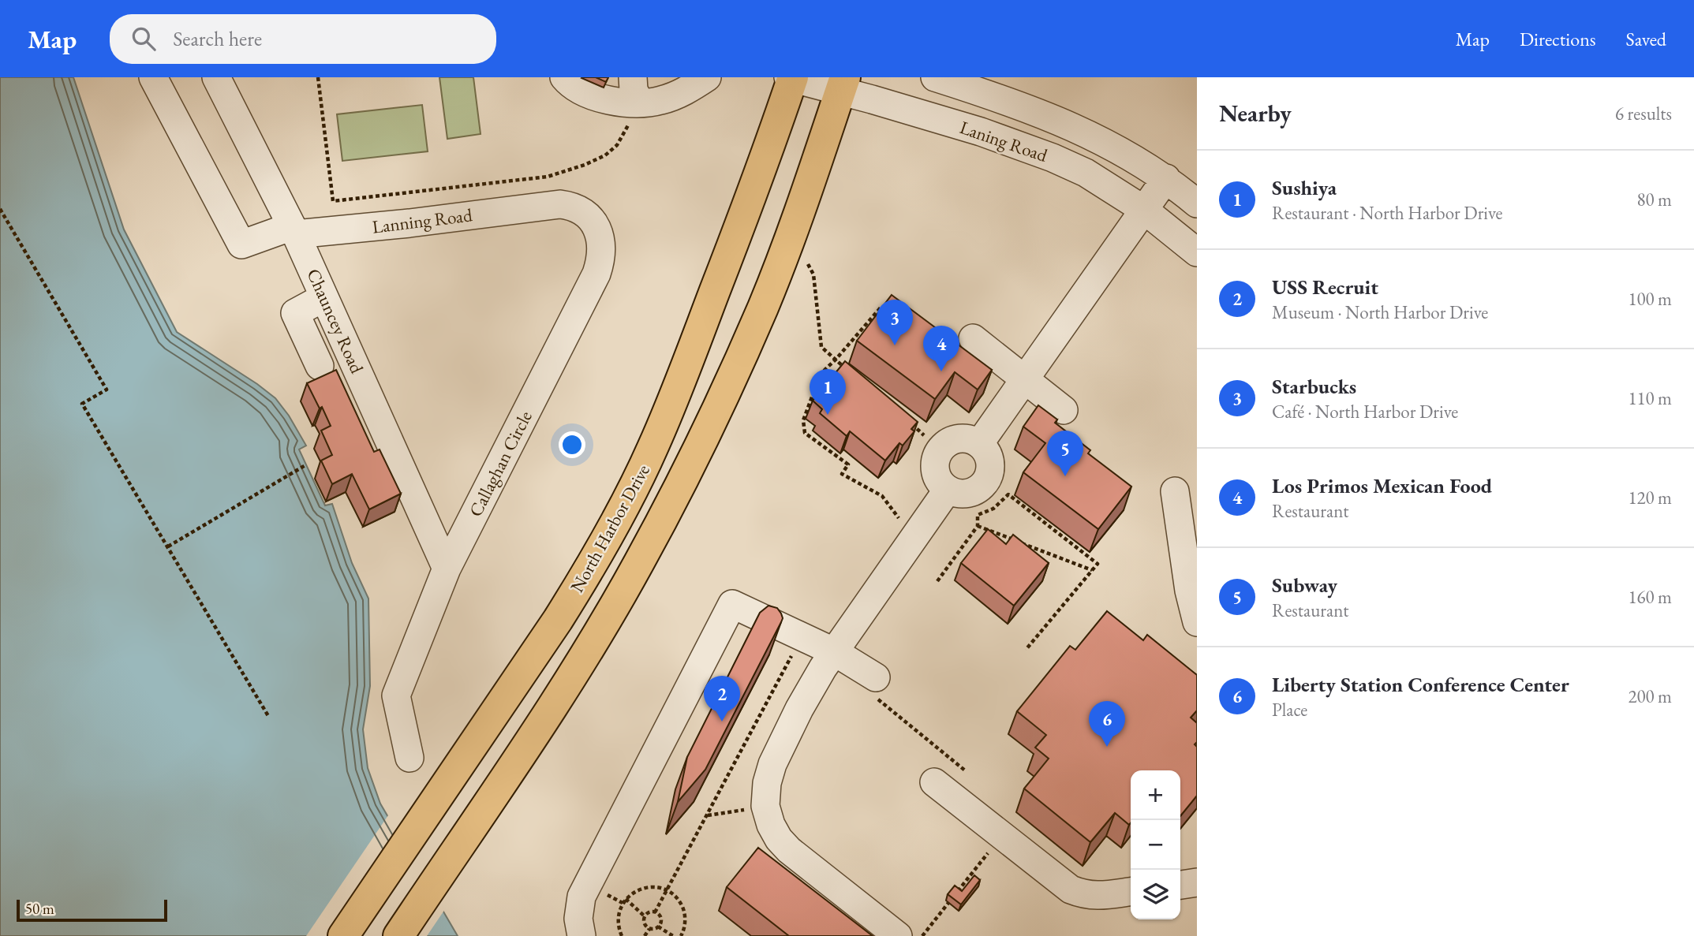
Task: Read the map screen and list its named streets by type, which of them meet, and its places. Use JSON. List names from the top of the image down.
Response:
{
  "streets": {
    "main road": ["North Harbor Drive"],
    "street": [
      "Laning Road",
      "Lanning Road",
      "Chauncey Road",
      "Callaghan Circle"
    ]
  },
  "crossings": [
    ["Laning Road", "North Harbor Drive"],
    ["Lanning Road", "Chauncey Road"],
    ["Lanning Road", "Callaghan Circle"],
    ["Chauncey Road", "Callaghan Circle"]
  ],
  "scale_bar": "50 m",
  "page": {
    "header": "Map",
    "search": "Search here",
    "nav": ["Map", "Directions", "Saved"],
    "heading": ["Nearby", "6 results"],
    "list": [
      {
        "mark": "1",
        "name": "Sushiya",
        "note": "Restaurant · North Harbor Drive",
        "value": "80 m"
      },
      {
        "mark": "2",
        "name": "USS Recruit",
        "note": "Museum · North Harbor Drive",
        "value": "100 m"
      },
      {
        "mark": "3",
        "name": "Starbucks",
        "note": "Café · North Harbor Drive",
        "value": "110 m"
      },
      {
        "mark": "4",
        "name": "Los Primos Mexican Food",
        "note": "Restaurant",
        "value": "120 m"
      },
      {
        "mark": "5",
        "name": "Subway",
        "note": "Restaurant",
        "value": "160 m"
      },
      {
        "mark": "6",
        "name": "Liberty Station Conference Center",
        "note": "Place",
        "value": "200 m"
      }
    ],
    "pins": [
      "3",
      "4",
      "1",
      "5",
      "2",
      "6"
    ],
    "map_buttons": ["+", "−"],
    "scale": "50 m"
  }
}
